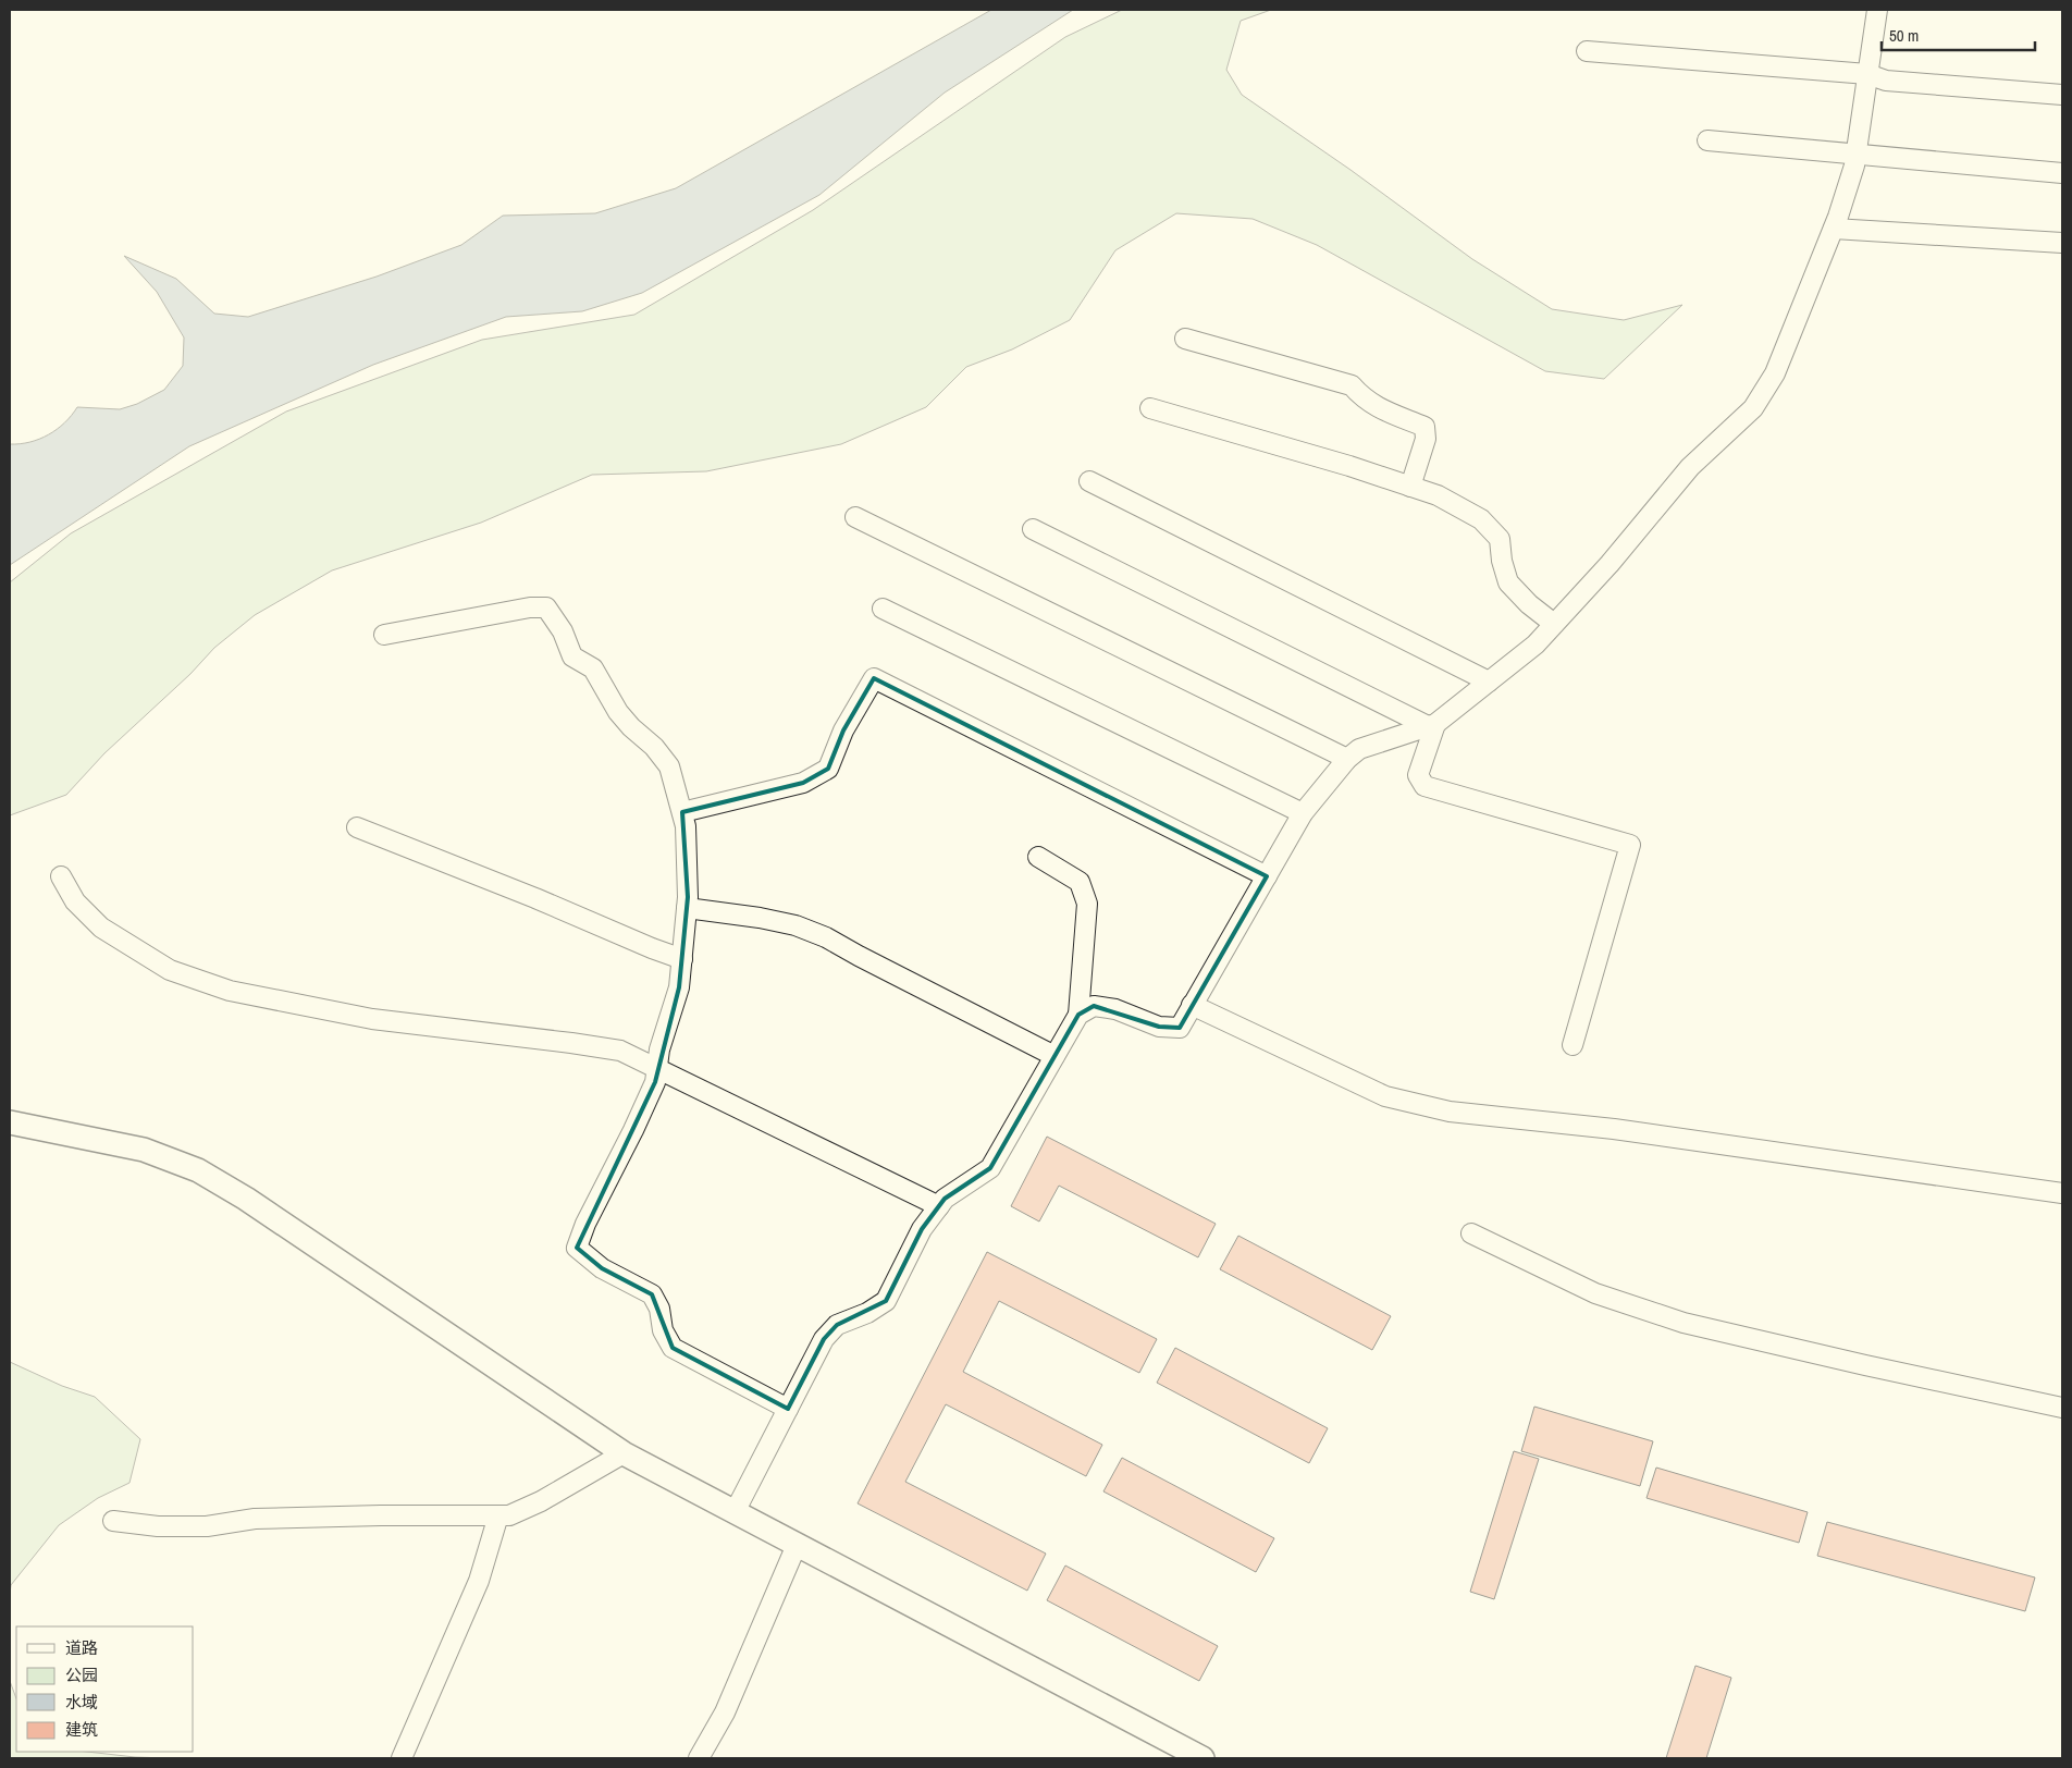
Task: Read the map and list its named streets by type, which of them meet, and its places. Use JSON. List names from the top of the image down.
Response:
{
  "legend": [
    "道路",
    "公园",
    "水域",
    "建筑"
  ],
  "scale_bar": "50 m"
}
